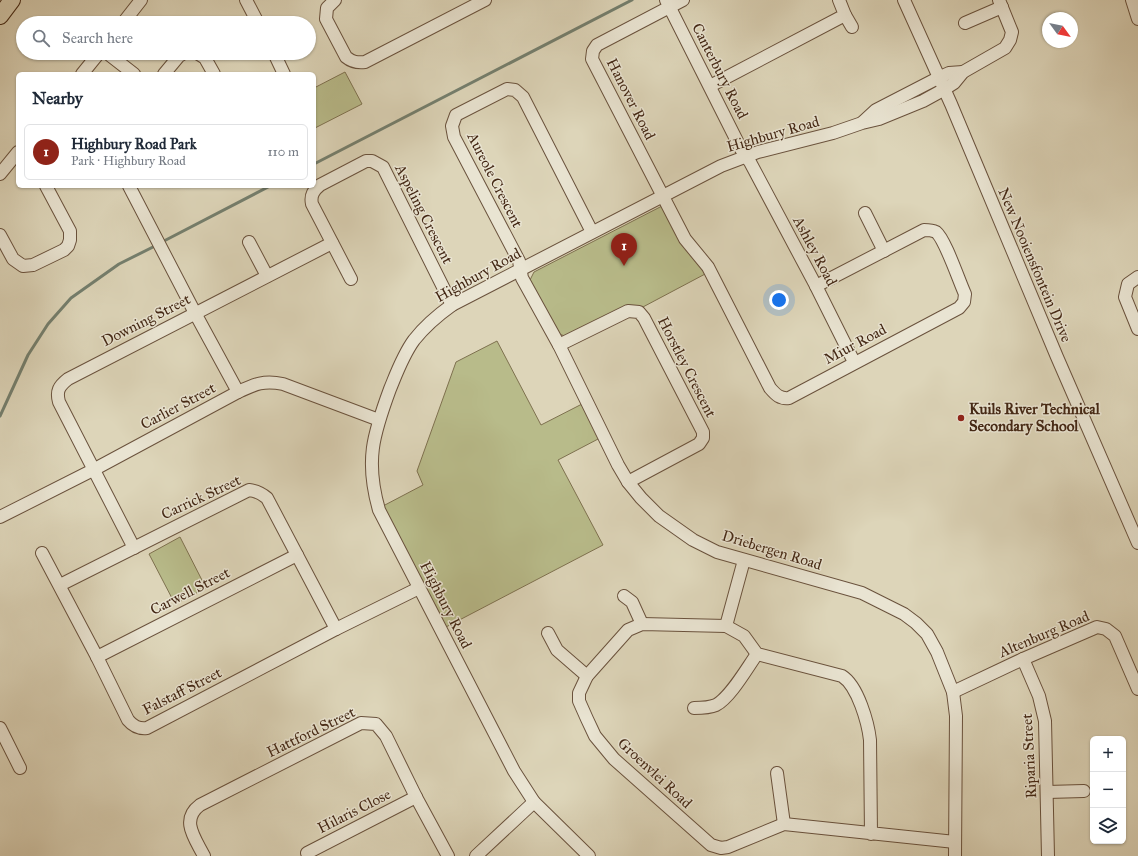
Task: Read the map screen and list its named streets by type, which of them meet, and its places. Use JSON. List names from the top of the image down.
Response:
{
  "streets": {
    "street": [
      "Canterbury Road",
      "Hanover Road",
      "Highbury Road",
      "Aureole Crescent",
      "Aspeling Crescent",
      "Ashley Road",
      "New Nooiensfontein Drive",
      "Downing Street",
      "Miur Road",
      "Horstley Crescent",
      "Carlier Street",
      "Carrick Street",
      "Driebergen Road",
      "Carwell Street",
      "Altenburg Road",
      "Falstaff Street",
      "Hattford Street",
      "Riparia Street",
      "Groenvlei Road",
      "Hilaris Close"
    ]
  },
  "crossings": [
    ["Canterbury Road", "Hanover Road"],
    ["Canterbury Road", "Highbury Road"],
    ["Canterbury Road", "Ashley Road"],
    ["Hanover Road", "Highbury Road"],
    ["Hanover Road", "Miur Road"],
    ["Highbury Road", "Aureole Crescent"],
    ["Highbury Road", "Aspeling Crescent"],
    ["Highbury Road", "Ashley Road"],
    ["Highbury Road", "New Nooiensfontein Drive"],
    ["Highbury Road", "Miur Road"],
    ["Highbury Road", "Carlier Street"],
    ["Highbury Road", "Driebergen Road"],
    ["Highbury Road", "Falstaff Street"],
    ["Aureole Crescent", "Driebergen Road"],
    ["Aspeling Crescent", "Downing Street"],
    ["Ashley Road", "Miur Road"],
    ["Downing Street", "Carlier Street"],
    ["Downing Street", "Carrick Street"],
    ["Horstley Crescent", "Driebergen Road"],
    ["Carrick Street", "Carwell Street"],
    ["Carrick Street", "Falstaff Street"],
    ["Driebergen Road", "Altenburg Road"],
    ["Driebergen Road", "Groenvlei Road"],
    ["Carwell Street", "Falstaff Street"],
    ["Altenburg Road", "Riparia Street"],
    ["Hattford Street", "Hilaris Close"]
  ],
  "places": ["Kuils River Technical Secondary School"],
  "north": "bottom right",
  "page": {
    "search": "Search here",
    "heading": "Nearby",
    "list": [
      {
        "mark": "1",
        "name": "Highbury Road Park",
        "note": "Park · Highbury Road",
        "value": "110 m"
      }
    ],
    "pins": "1",
    "map_buttons": ["+", "−"]
  }
}
